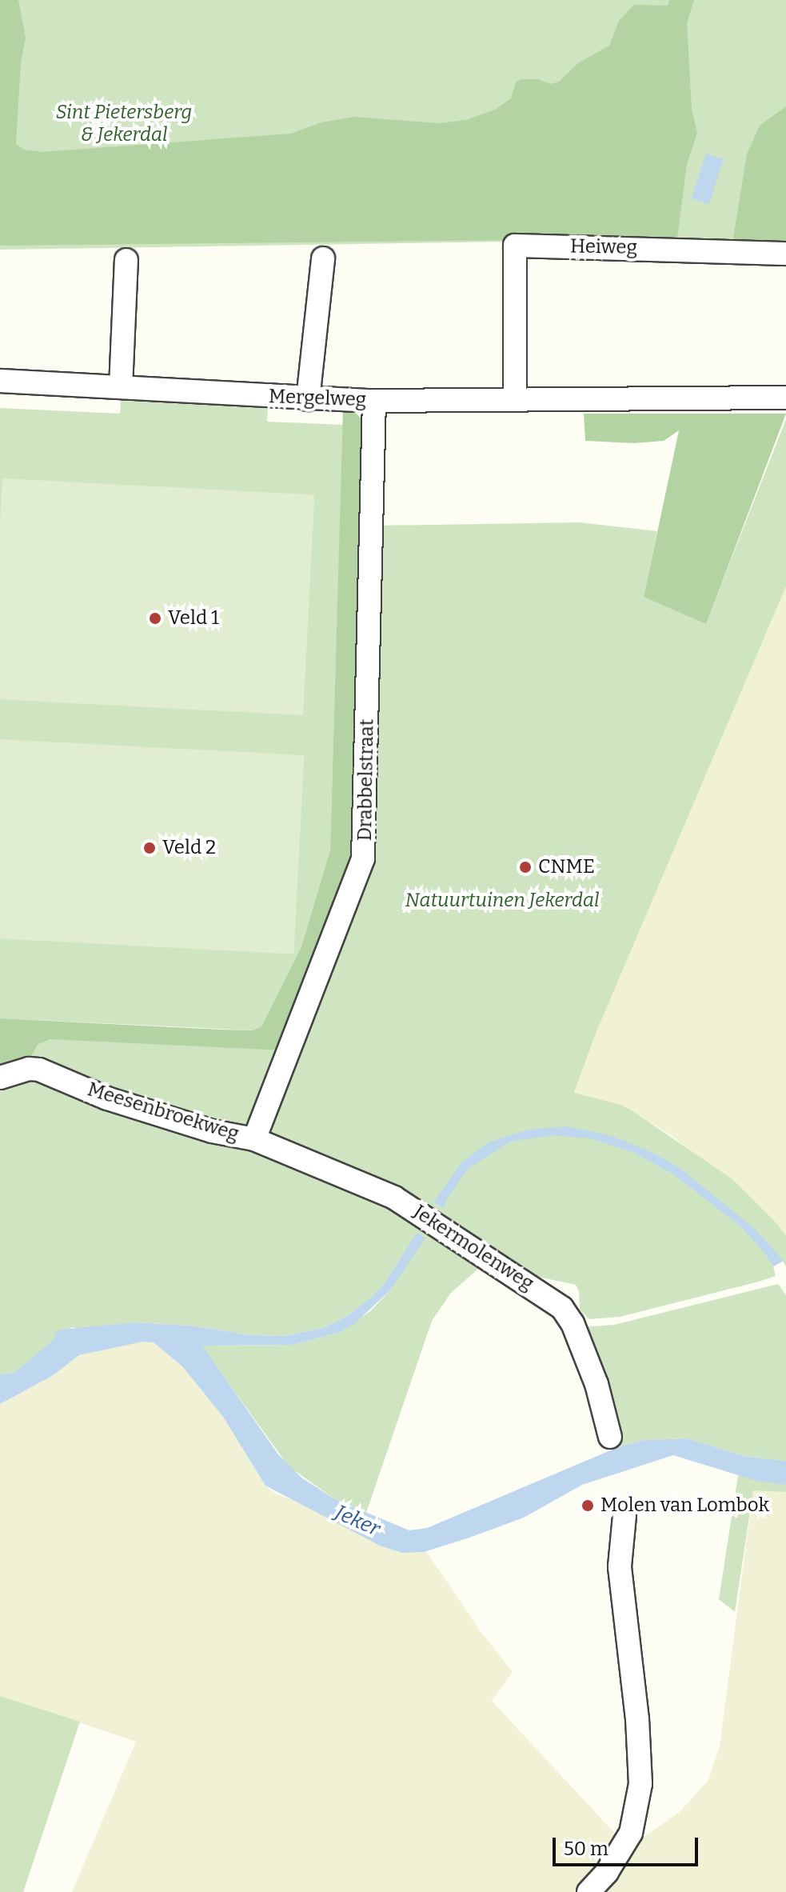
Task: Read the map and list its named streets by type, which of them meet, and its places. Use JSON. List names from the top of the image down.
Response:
{
  "streets": {
    "street": [
      "Heiweg",
      "Mergelweg",
      "Drabbelstraat",
      "Meesenbroekweg",
      "Jekermolenweg"
    ]
  },
  "crossings": [
    ["Heiweg", "Mergelweg"],
    ["Mergelweg", "Drabbelstraat"],
    ["Drabbelstraat", "Meesenbroekweg"],
    ["Drabbelstraat", "Jekermolenweg"],
    ["Meesenbroekweg", "Jekermolenweg"]
  ],
  "water": ["Jeker"],
  "parks": ["Sint Pietersberg & Jekerdal", "Natuurtuinen Jekerdal"],
  "places": [
    "Veld 1",
    "Veld 2",
    "CNME",
    "Molen van Lombok"
  ],
  "scale_bar": "50 m"
}
